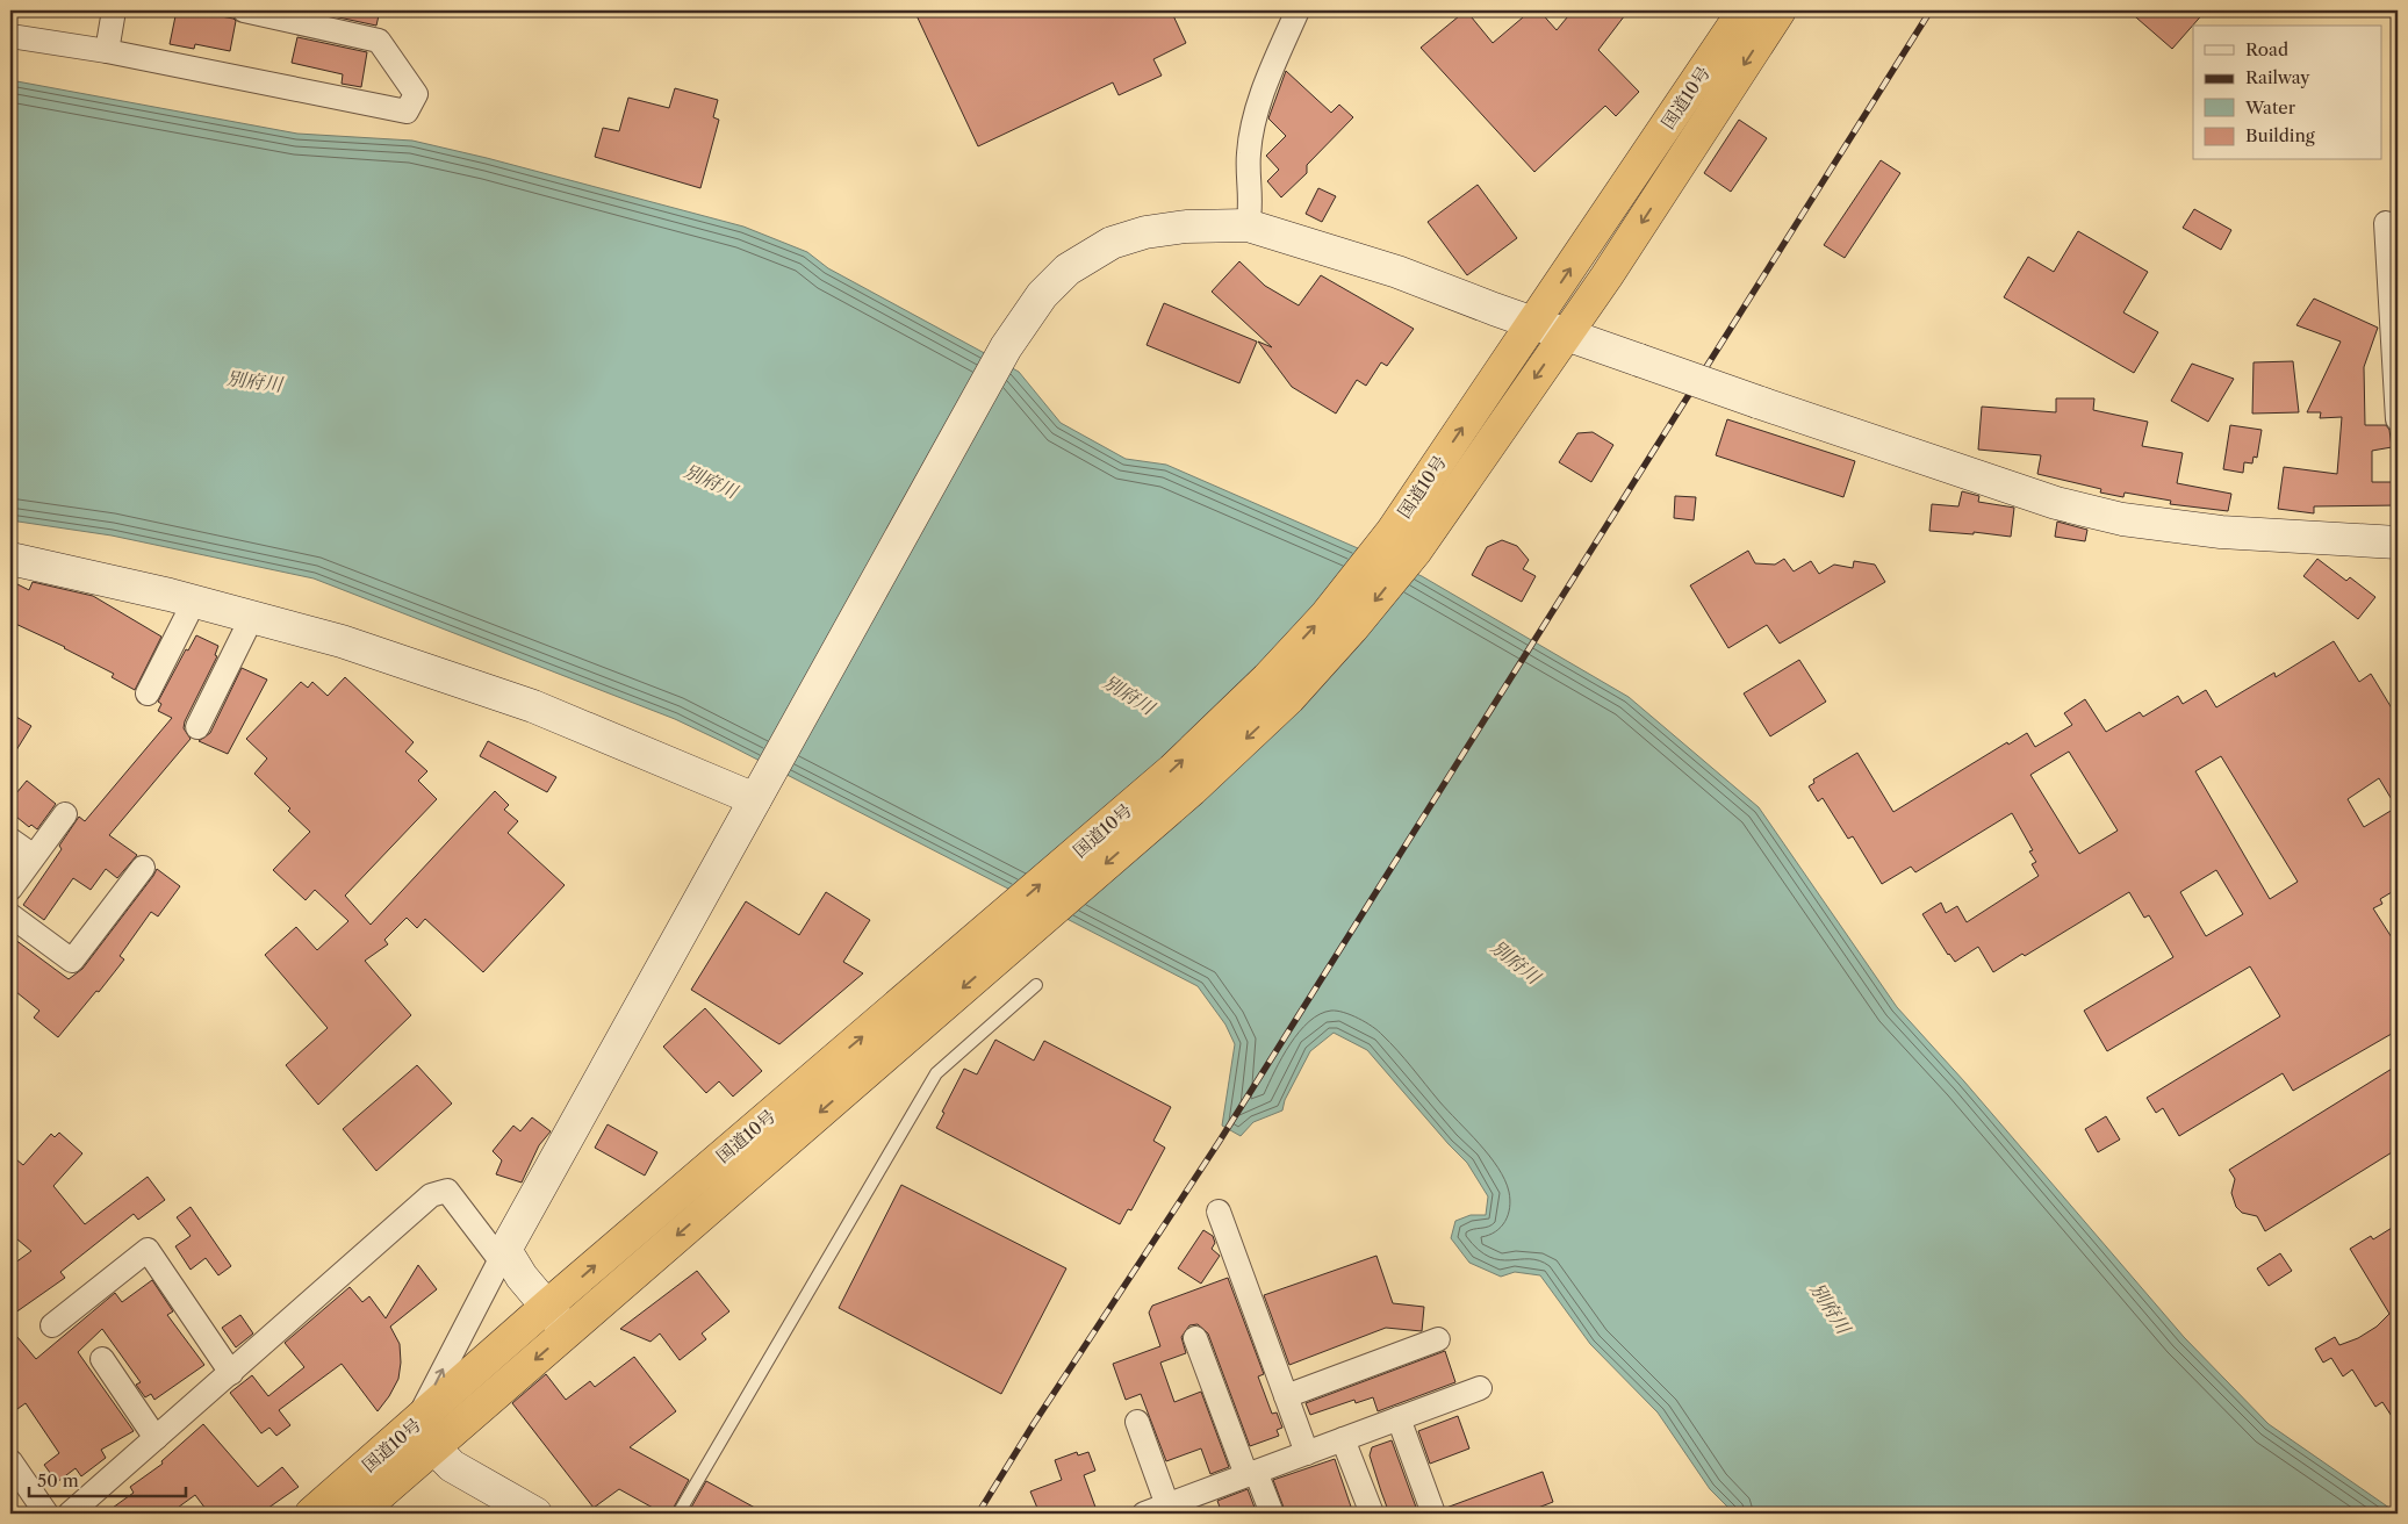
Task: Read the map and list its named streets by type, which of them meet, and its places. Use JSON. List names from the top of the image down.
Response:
{
  "streets": {
    "highway": ["国道10号"]
  },
  "water": ["別府川"],
  "legend": [
    "Road",
    "Railway",
    "Water",
    "Building"
  ],
  "scale_bar": "50 m"
}
